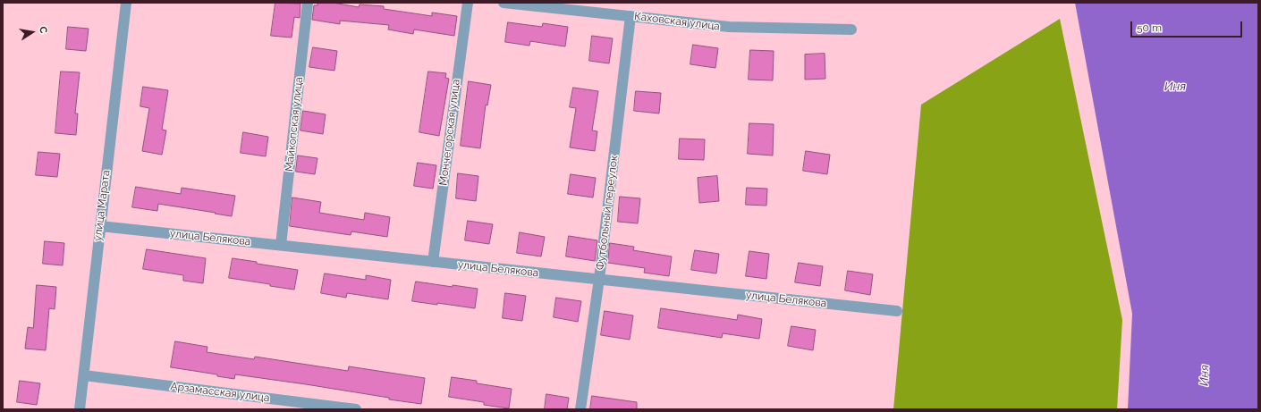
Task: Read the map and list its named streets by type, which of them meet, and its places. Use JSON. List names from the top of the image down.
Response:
{
  "streets": {
    "street": [
      "Каховская улица",
      "Майкопская улица",
      "Мончегорская улица",
      "улица Марата",
      "Футбольный переулок",
      "улица Белякова",
      "Арзамасская улица"
    ]
  },
  "crossings": [
    ["Каховская улица", "Футбольный переулок"],
    ["Майкопская улица", "улица Белякова"],
    ["Мончегорская улица", "улица Белякова"],
    ["улица Марата", "улица Белякова"],
    ["улица Марата", "Арзамасская улица"],
    ["Футбольный переулок", "улица Белякова"]
  ],
  "water": ["Иня"],
  "scale_bar": "50 m",
  "north": "right"
}
